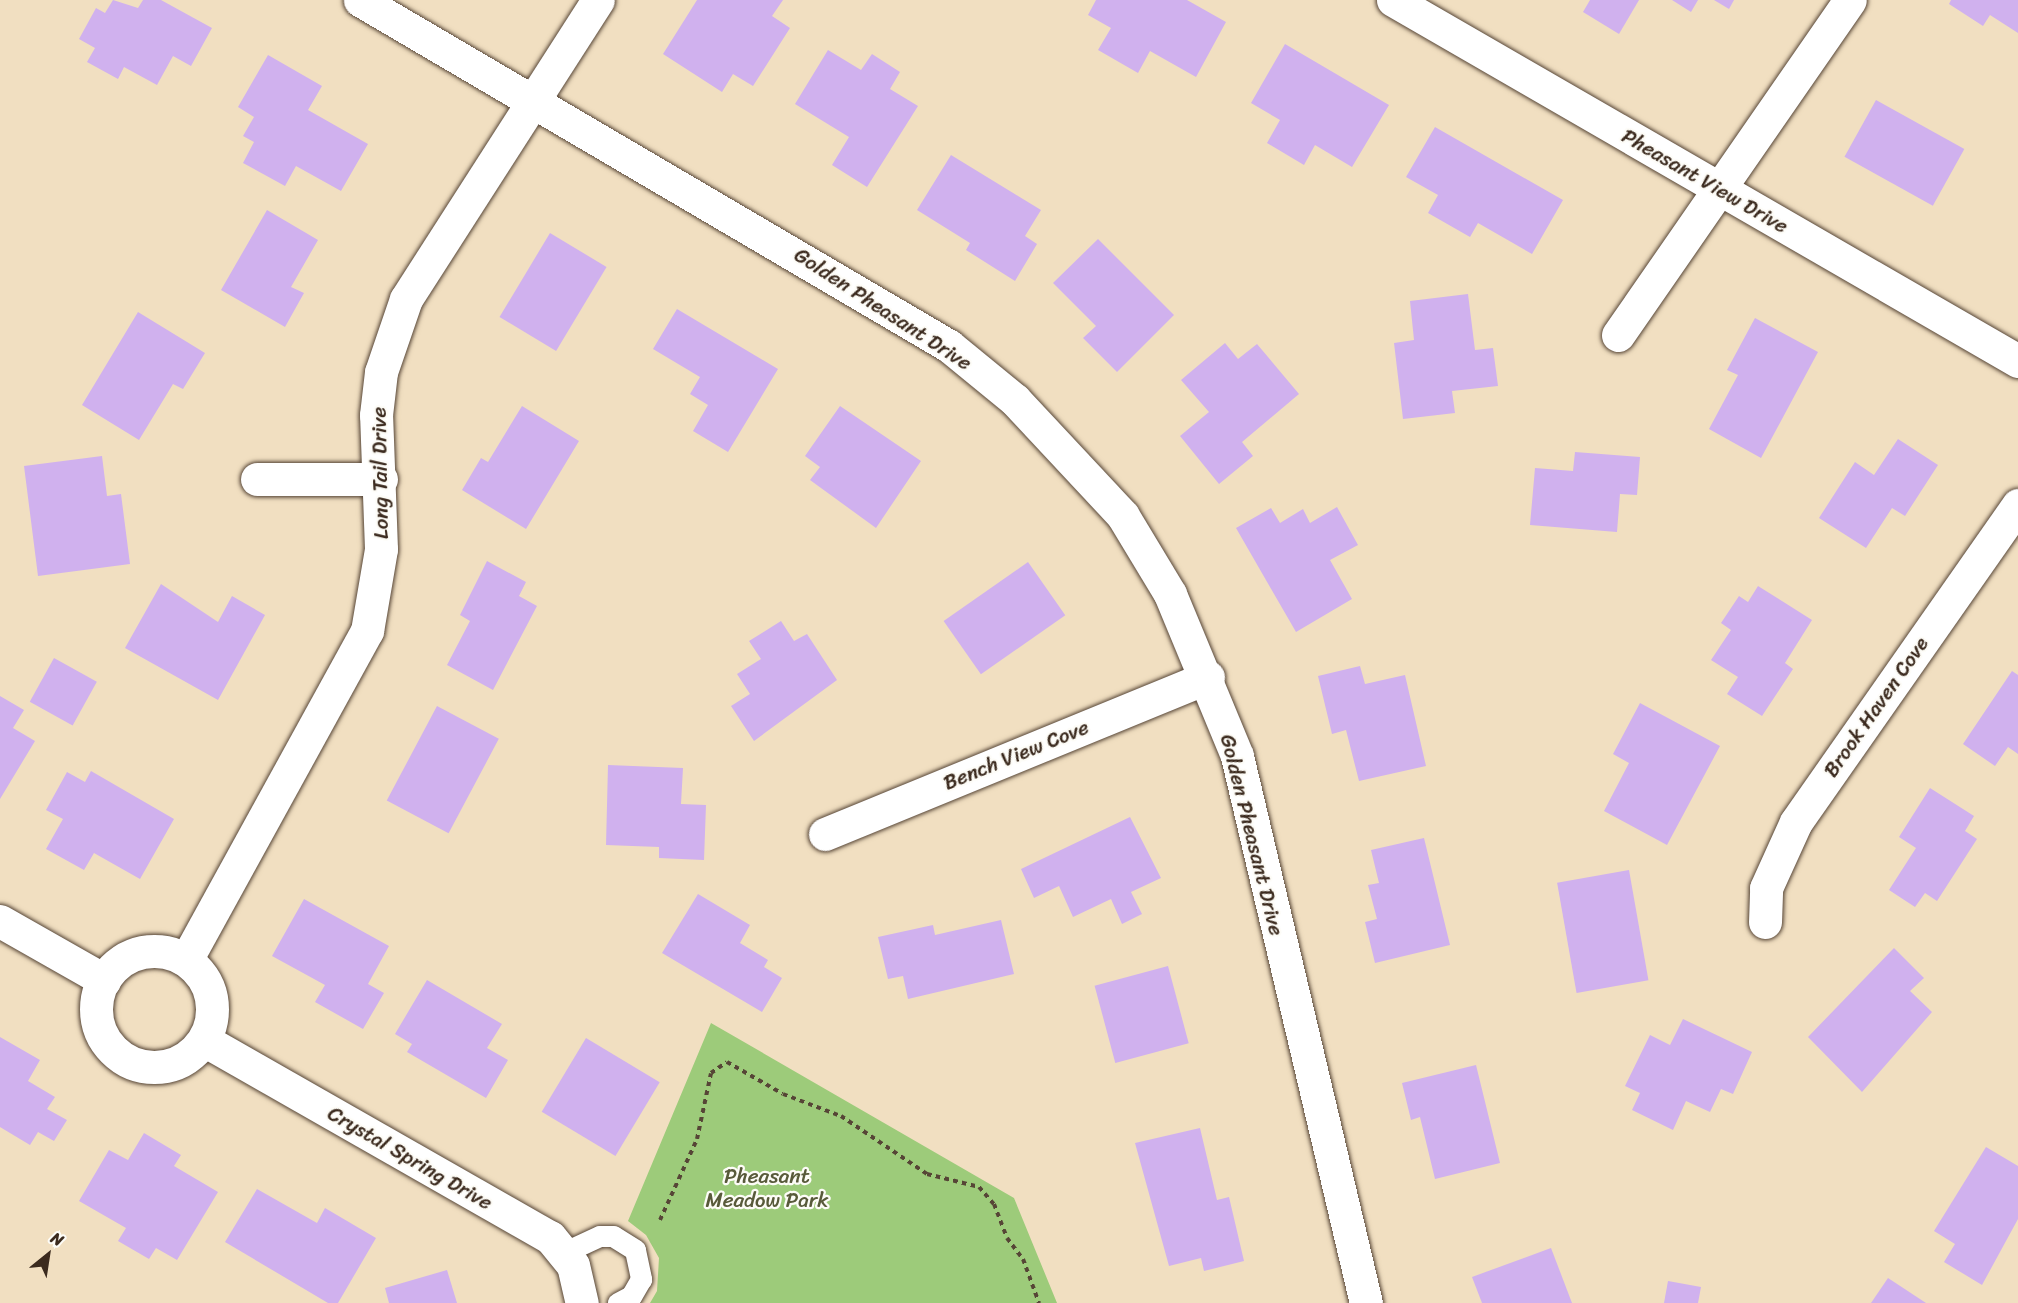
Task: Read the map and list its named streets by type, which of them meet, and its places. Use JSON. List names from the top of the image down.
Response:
{
  "streets": {
    "street": [
      "Pheasant View Drive",
      "Golden Pheasant Drive",
      "Long Tail Drive",
      "Brook Haven Cove",
      "Bench View Cove",
      "Crystal Spring Drive"
    ]
  },
  "crossings": [
    ["Golden Pheasant Drive", "Long Tail Drive"],
    ["Golden Pheasant Drive", "Bench View Cove"],
    ["Long Tail Drive", "Crystal Spring Drive"]
  ],
  "parks": ["Pheasant Meadow Park"],
  "north": "top right"
}
